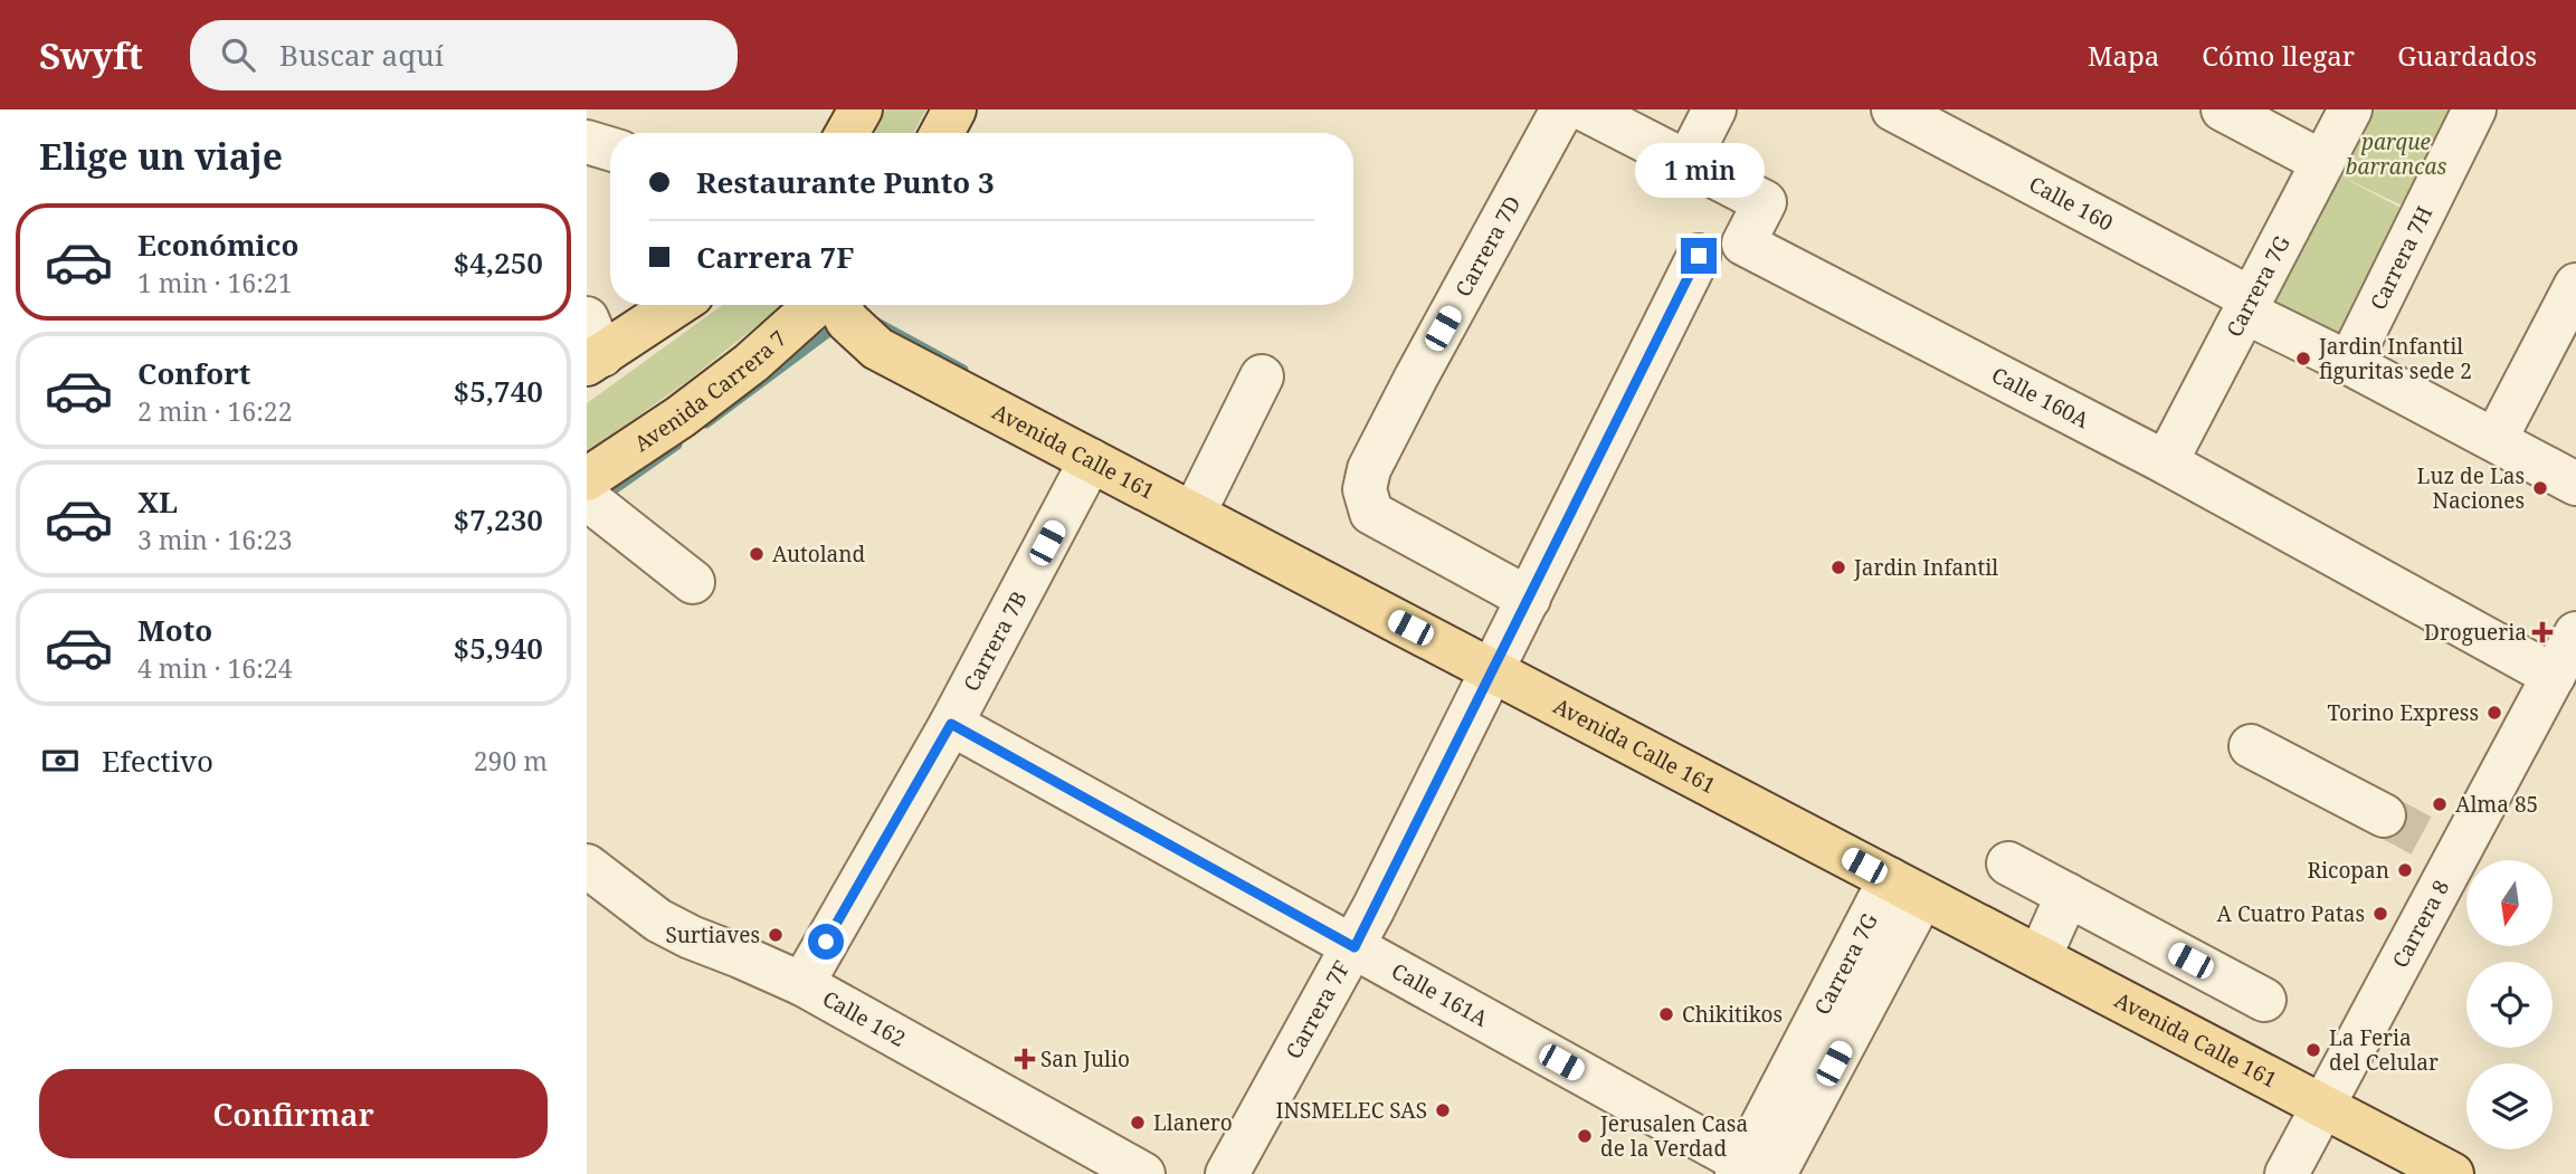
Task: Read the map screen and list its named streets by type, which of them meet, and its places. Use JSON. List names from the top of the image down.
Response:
{
  "streets": {
    "main road": ["Avenida Carrera 7", "Avenida Calle 161"],
    "street": [
      "Calle 160",
      "Carrera 7D",
      "Carrera 7H",
      "Carrera 7G",
      "Calle 160A",
      "Carrera 7B",
      "Carrera 8",
      "Calle 161A",
      "Carrera 7F",
      "Calle 162"
    ]
  },
  "crossings": [
    ["Calle 160", "Carrera 7H"],
    ["Calle 160", "Carrera 7G"],
    ["Carrera 7D", "Carrera 7F"],
    ["Carrera 7G", "Calle 160A"],
    ["Carrera 7G", "Avenida Calle 161"],
    ["Carrera 7G", "Calle 161A"],
    ["Calle 160A", "Carrera 8"],
    ["Avenida Calle 161", "Carrera 7B"],
    ["Avenida Calle 161", "Carrera 8"],
    ["Avenida Calle 161", "Carrera 7F"],
    ["Carrera 7B", "Calle 161A"],
    ["Carrera 7B", "Calle 162"],
    ["Calle 161A", "Carrera 7F"]
  ],
  "parks": ["parque barrancas"],
  "places": {
    "other": [
      "Jardin Infantil figuritas sede 2",
      "Luz de Las Naciones",
      "Autoland",
      "Jardin Infantil",
      "Torino Express",
      "Alma 85",
      "Ricopan",
      "A Cuatro Patas",
      "Surtiaves",
      "Chikitikos",
      "La Feria del Celular",
      "INSMELEC SAS",
      "Llanero",
      "Jerusalen Casa de la Verdad"
    ],
    "health": ["Drogueria", "San Julio"]
  },
  "north": "bottom",
  "page": {
    "header": "Swyft",
    "search": "Buscar aquí",
    "nav": ["Mapa", "Cómo llegar", "Guardados"],
    "heading": "Elige un viaje",
    "banner": ["Restaurante Punto 3", "Carrera 7F"],
    "bubble": "1 min",
    "list": [
      {
        "name": "Económico",
        "note": "1 min · 16:21",
        "value": "$4,250"
      },
      {
        "name": "Confort",
        "note": "2 min · 16:22",
        "value": "$5,740"
      },
      {
        "name": "XL",
        "note": "3 min · 16:23",
        "value": "$7,230"
      },
      {
        "name": "Moto",
        "note": "4 min · 16:24",
        "value": "$5,940"
      }
    ],
    "pay": ["Efectivo", "290 m"],
    "buttons": "Confirmar"
  }
}
